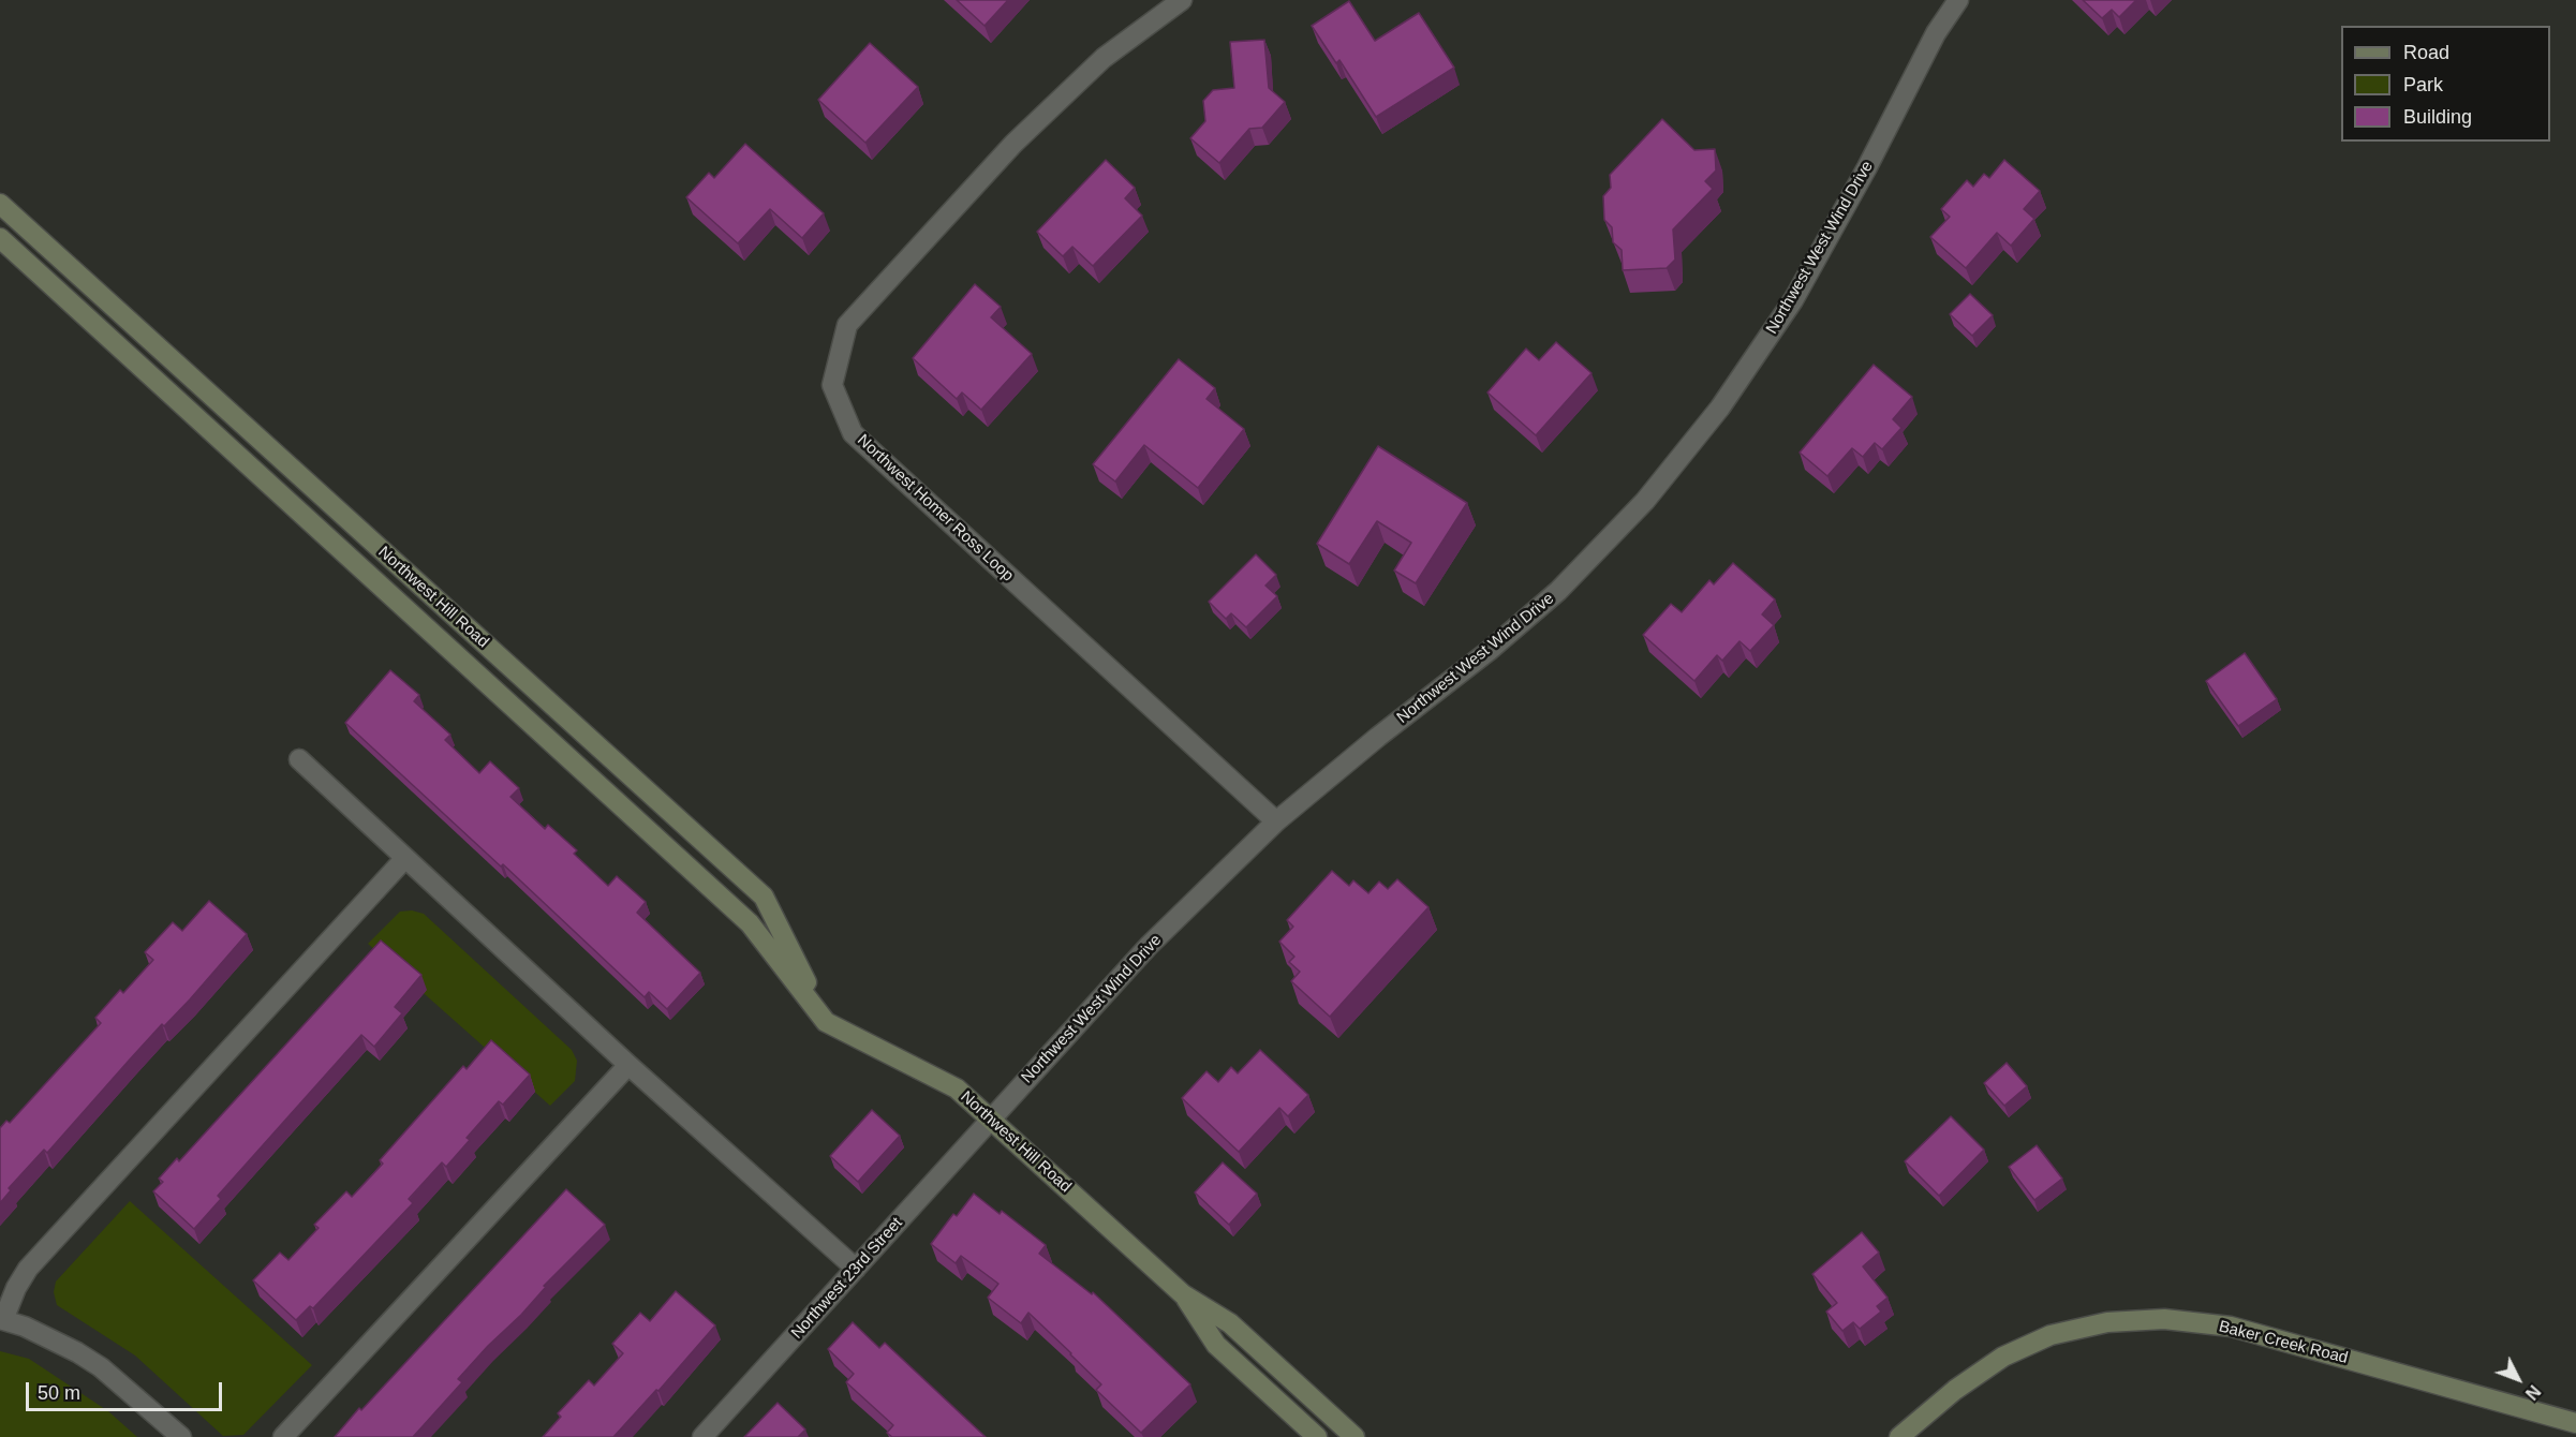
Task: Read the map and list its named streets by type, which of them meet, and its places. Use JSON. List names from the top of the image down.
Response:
{
  "streets": {
    "main road": ["Northwest Hill Road", "Baker Creek Road"],
    "street": ["Northwest West Wind Drive", "Northwest Homer Ross Loop", "Northwest 23rd Street"]
  },
  "crossings": [
    ["Northwest West Wind Drive", "Northwest Homer Ross Loop"],
    ["Northwest West Wind Drive", "Northwest Hill Road"],
    ["Northwest West Wind Drive", "Northwest 23rd Street"],
    ["Northwest Hill Road", "Northwest 23rd Street"]
  ],
  "legend": ["Road", "Park", "Building"],
  "scale_bar": "50 m",
  "north": "bottom right"
}
